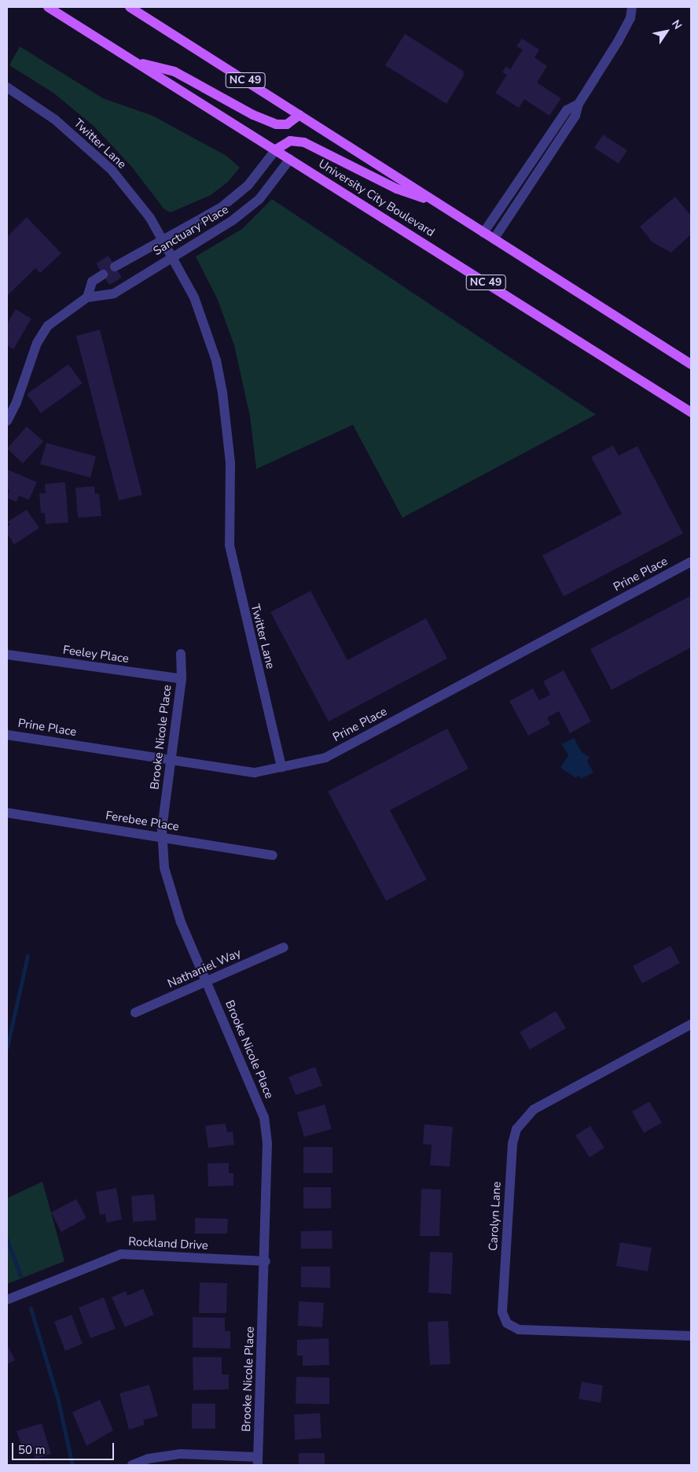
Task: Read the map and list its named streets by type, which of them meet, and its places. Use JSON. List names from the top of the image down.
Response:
{
  "streets": {
    "main road": ["NC 49", "University City Boulevard"],
    "street": [
      "Twitter Lane",
      "Sanctuary Place",
      "Prine Place",
      "Feeley Place",
      "Brooke Nicole Place",
      "Ferebee Place",
      "Nathaniel Way",
      "Carolyn Lane",
      "Rockland Drive"
    ]
  },
  "crossings": [
    ["Twitter Lane", "Sanctuary Place"],
    ["Twitter Lane", "Prine Place"],
    ["University City Boulevard", "Sanctuary Place"],
    ["Prine Place", "Brooke Nicole Place"],
    ["Feeley Place", "Brooke Nicole Place"],
    ["Brooke Nicole Place", "Ferebee Place"],
    ["Brooke Nicole Place", "Nathaniel Way"],
    ["Brooke Nicole Place", "Rockland Drive"]
  ],
  "scale_bar": "50 m",
  "north": "top right"
}
